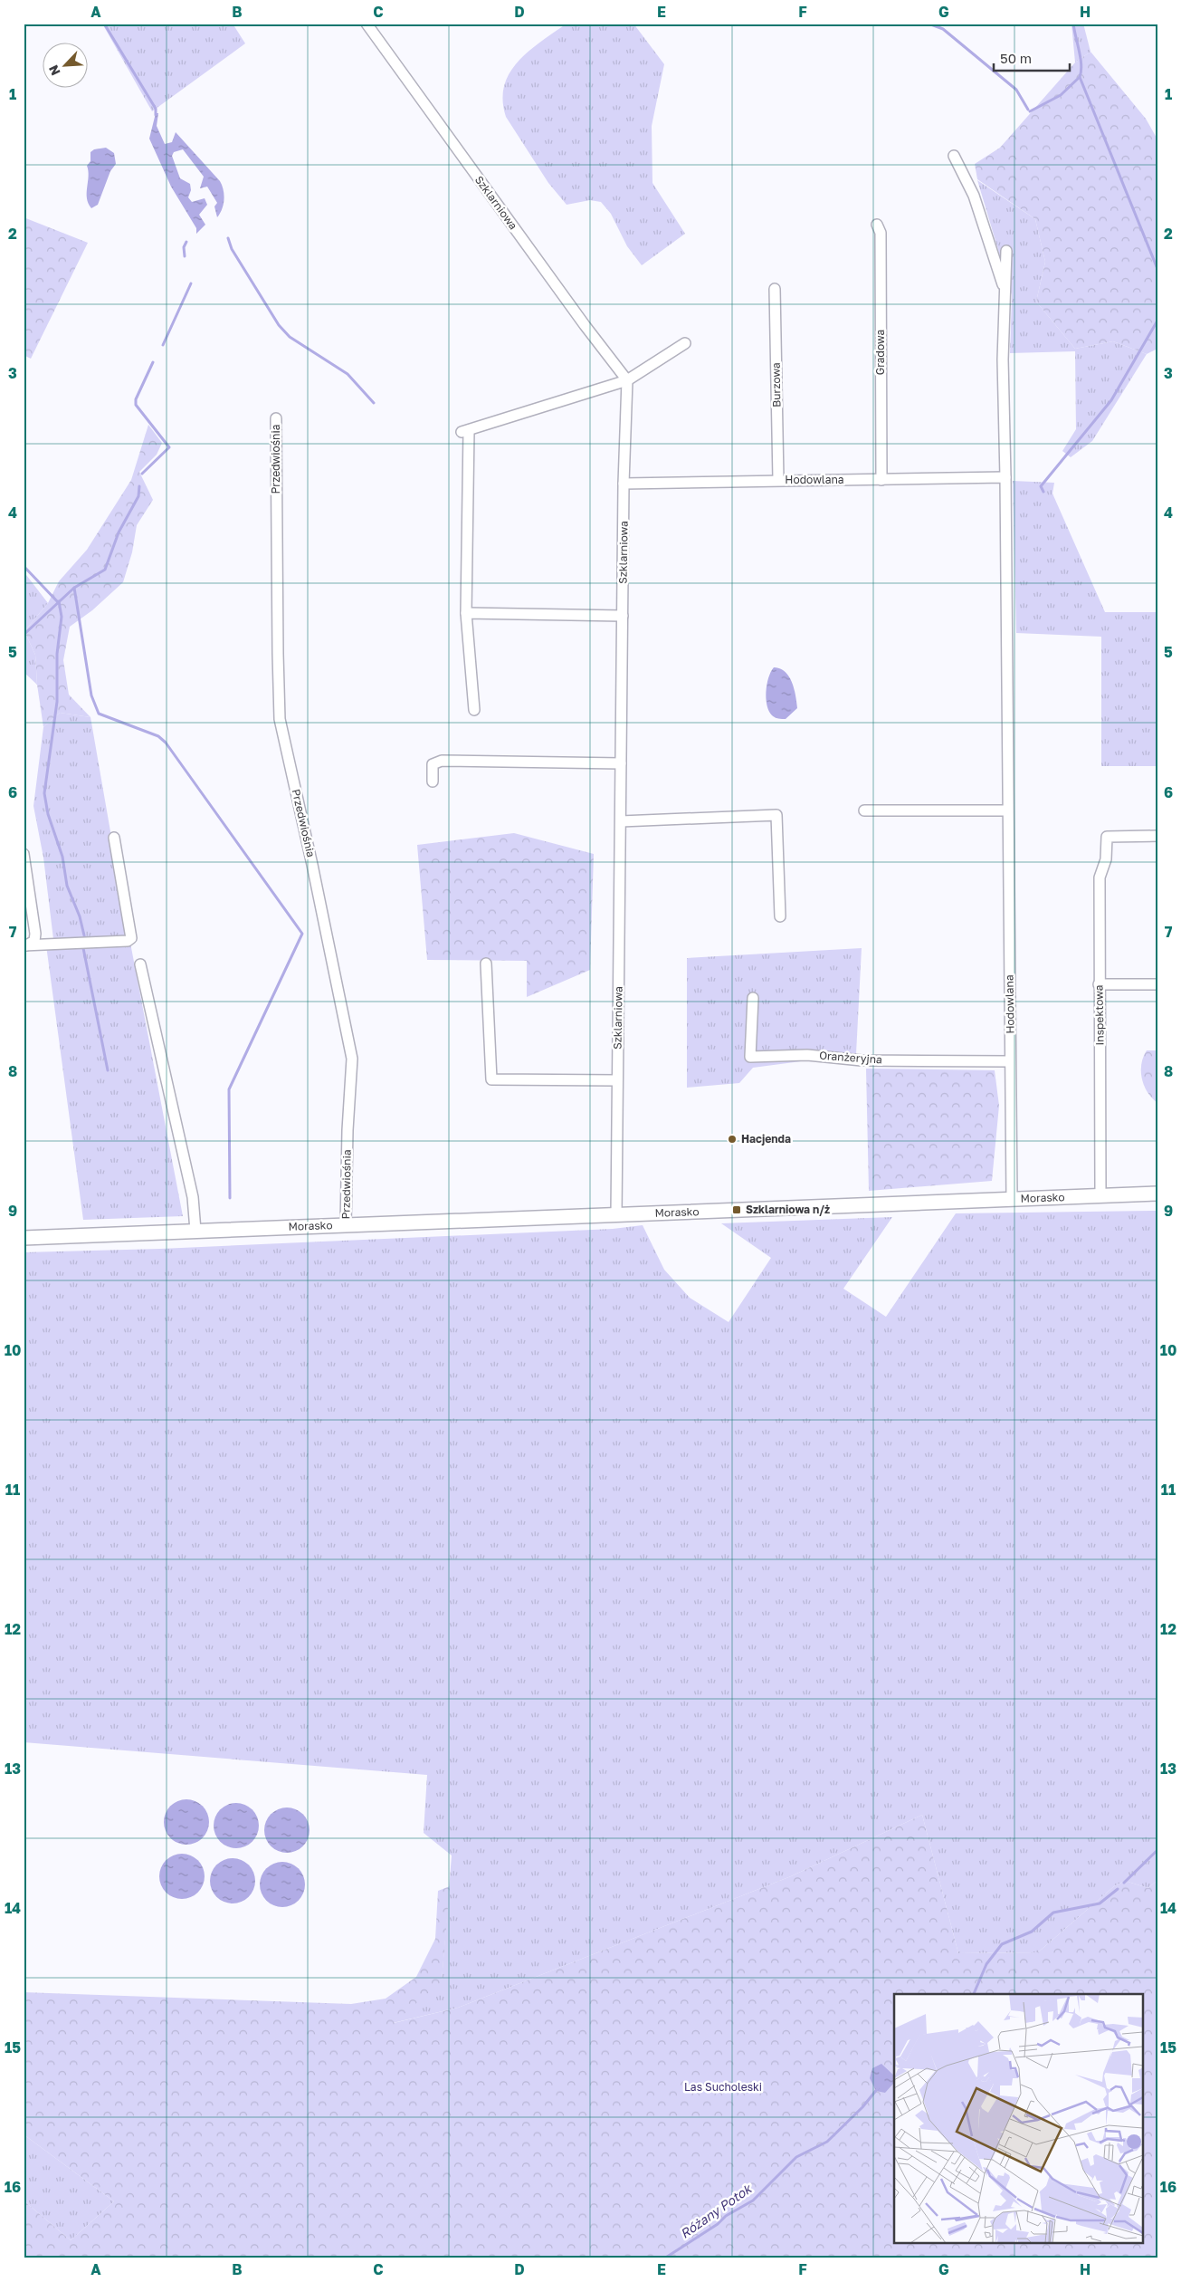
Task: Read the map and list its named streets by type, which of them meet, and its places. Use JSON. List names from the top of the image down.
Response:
{
  "streets": {
    "street": [
      "Szklarniowa",
      "Gradowa",
      "Burzowa",
      "Przedwiośnia",
      "Hodowlana",
      "Inspektowa",
      "Oranżeryjna",
      "Morasko"
    ]
  },
  "crossings": [
    ["Szklarniowa", "Hodowlana"],
    ["Szklarniowa", "Morasko"],
    ["Gradowa", "Hodowlana"],
    ["Burzowa", "Hodowlana"],
    ["Przedwiośnia", "Morasko"],
    ["Hodowlana", "Oranżeryjna"],
    ["Hodowlana", "Morasko"],
    ["Inspektowa", "Morasko"]
  ],
  "water": ["Różany Potok"],
  "parks": ["Las Sucholeski"],
  "places": {
    "other": ["Hacjenda"],
    "transit": ["Szklarniowa n/ż"]
  },
  "scale_bar": "50 m",
  "north": "bottom left",
  "grid": {
    "columns": [
      "A",
      "B",
      "C",
      "D",
      "E",
      "F",
      "G",
      "H"
    ],
    "rows": [
      "1",
      "2",
      "3",
      "4",
      "5",
      "6",
      "7",
      "8",
      "9",
      "10",
      "11",
      "12",
      "13",
      "14",
      "15",
      "16"
    ]
  }
}
